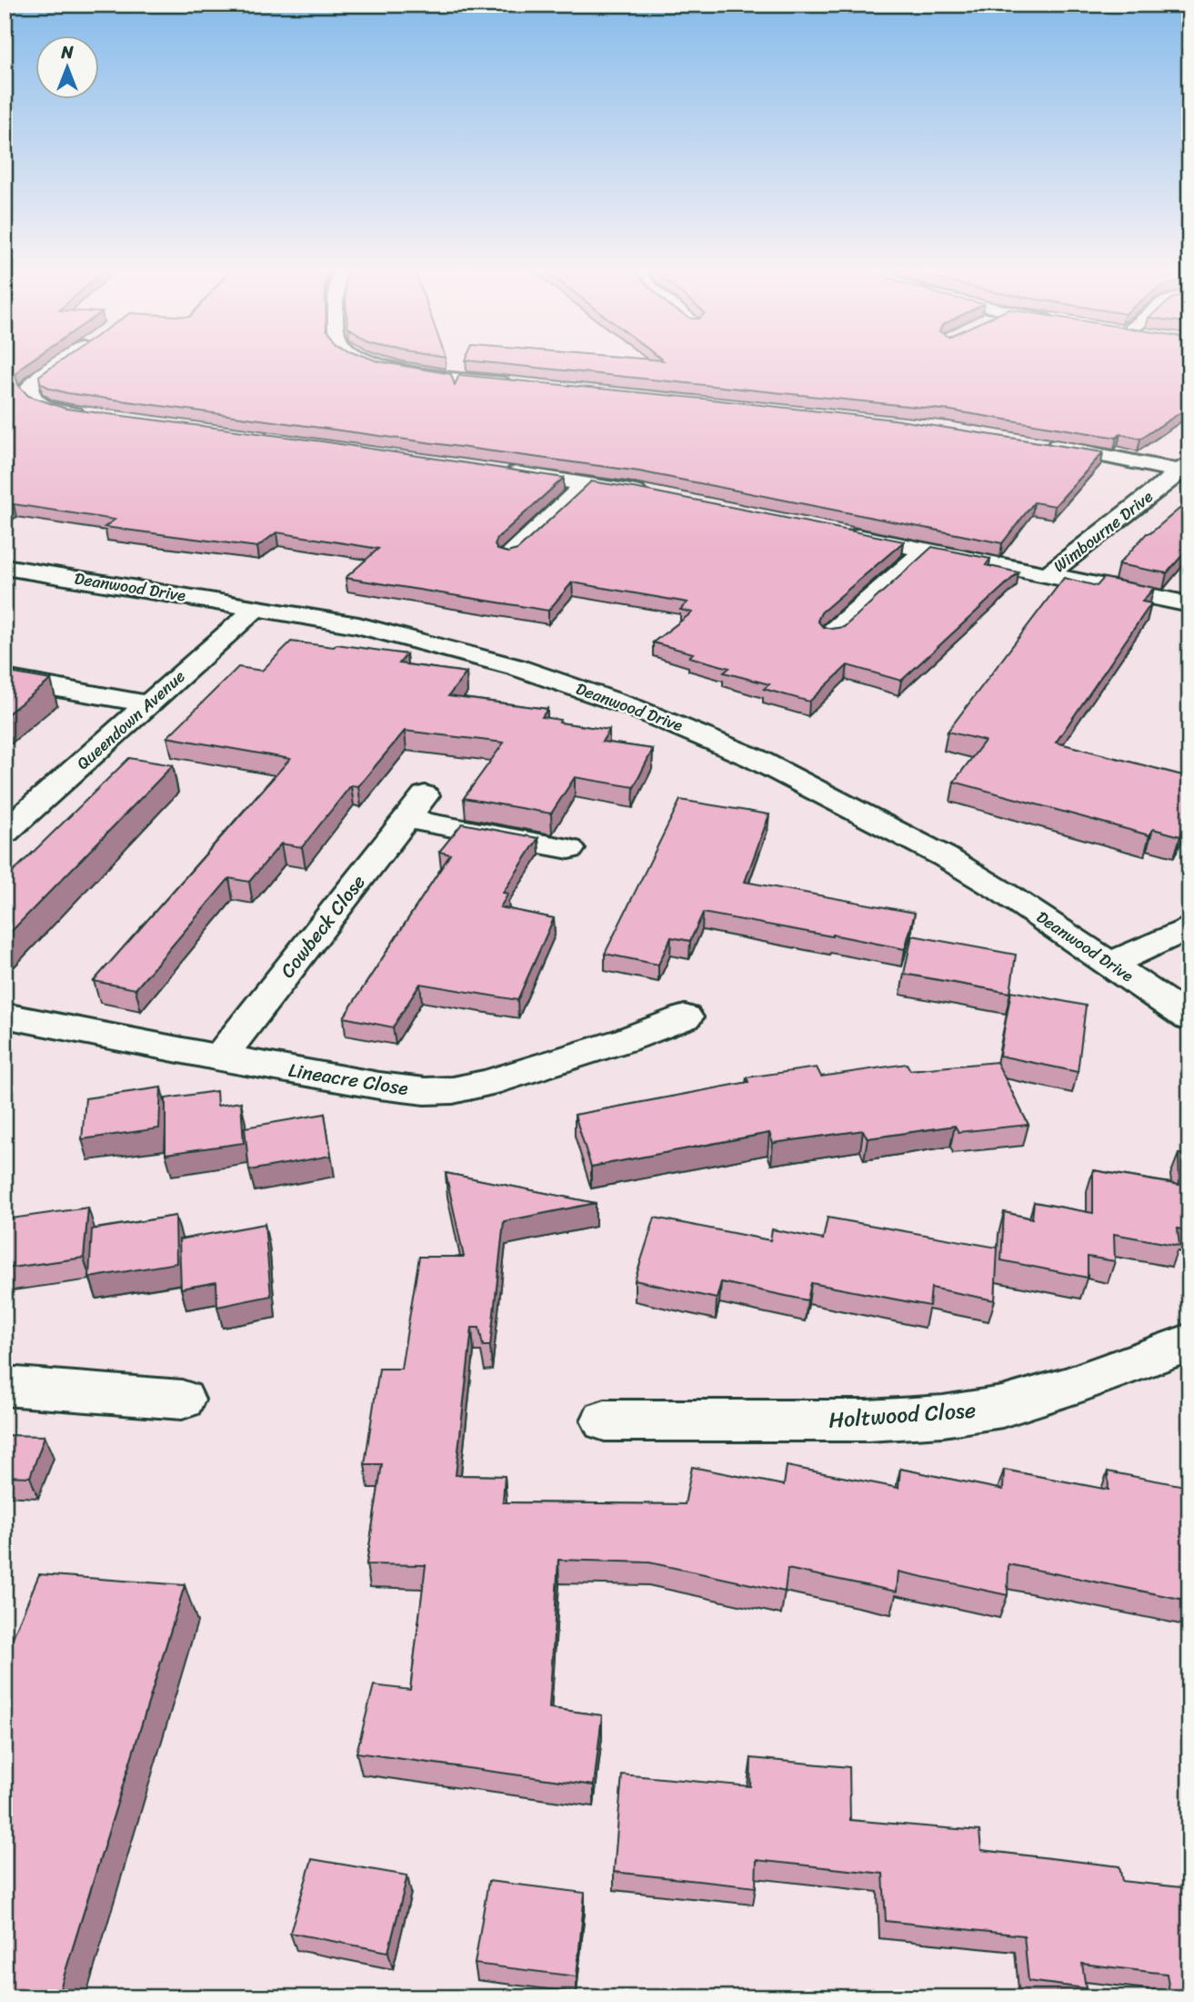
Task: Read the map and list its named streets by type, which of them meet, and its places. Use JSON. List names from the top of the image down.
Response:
{
  "streets": {
    "street": [
      "Wimbourne Drive",
      "Deanwood Drive",
      "Queendown Avenue",
      "Cowbeck Close",
      "Lineacre Close",
      "Holtwood Close"
    ]
  },
  "crossings": [
    ["Deanwood Drive", "Queendown Avenue"],
    ["Cowbeck Close", "Lineacre Close"]
  ],
  "north": "top"
}
